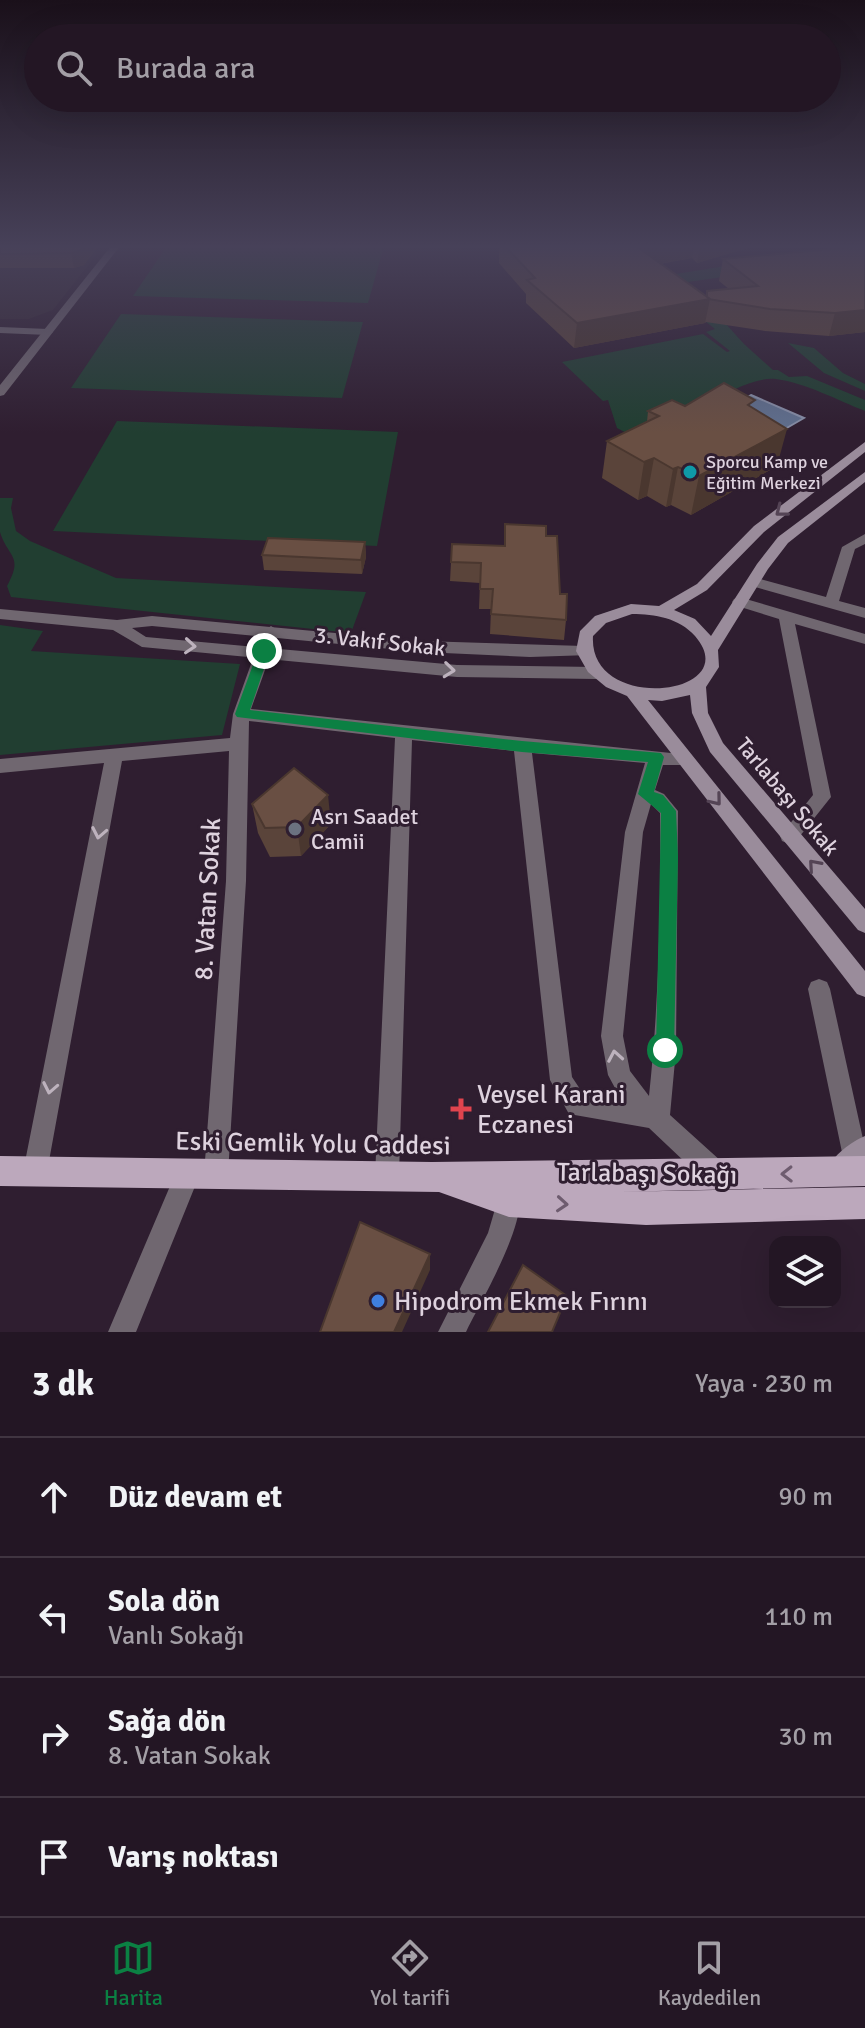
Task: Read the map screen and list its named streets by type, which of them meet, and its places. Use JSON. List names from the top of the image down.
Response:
{
  "streets": {
    "main road": ["Tarlabaşı Sokak", "Eski Gemlik Yolu Caddesi", "Tarlabaşı Sokağı"],
    "street": ["3. Vakıf Sokak", "8. Vatan Sokak"]
  },
  "crossings": [
    ["3. Vakıf Sokak", "Tarlabaşı Sokak"],
    ["3. Vakıf Sokak", "8. Vatan Sokak"],
    ["8. Vatan Sokak", "Eski Gemlik Yolu Caddesi"],
    ["Eski Gemlik Yolu Caddesi", "Tarlabaşı Sokağı"]
  ],
  "one_way": ["Tarlabaşı Sokağı"],
  "places": {
    "other": ["Sporcu Kamp ve Eğitim Merkezi", "Asrı Saadet Camii", "Hipodrom Ekmek Fırını"],
    "health": ["Veysel Karani Eczanesi"]
  },
  "page": {
    "search": "Burada ara",
    "heading": ["3 dk", "Yaya · 230 m"],
    "list": [
      ["Düz devam et", "90 m"],
      ["Sola dön", "Vanlı Sokağı", "110 m"],
      ["Sağa dön", "8. Vatan Sokak", "30 m"],
      "Varış noktası"
    ],
    "nav": ["Harita", "Yol tarifi", "Kaydedilen"]
  }
}
